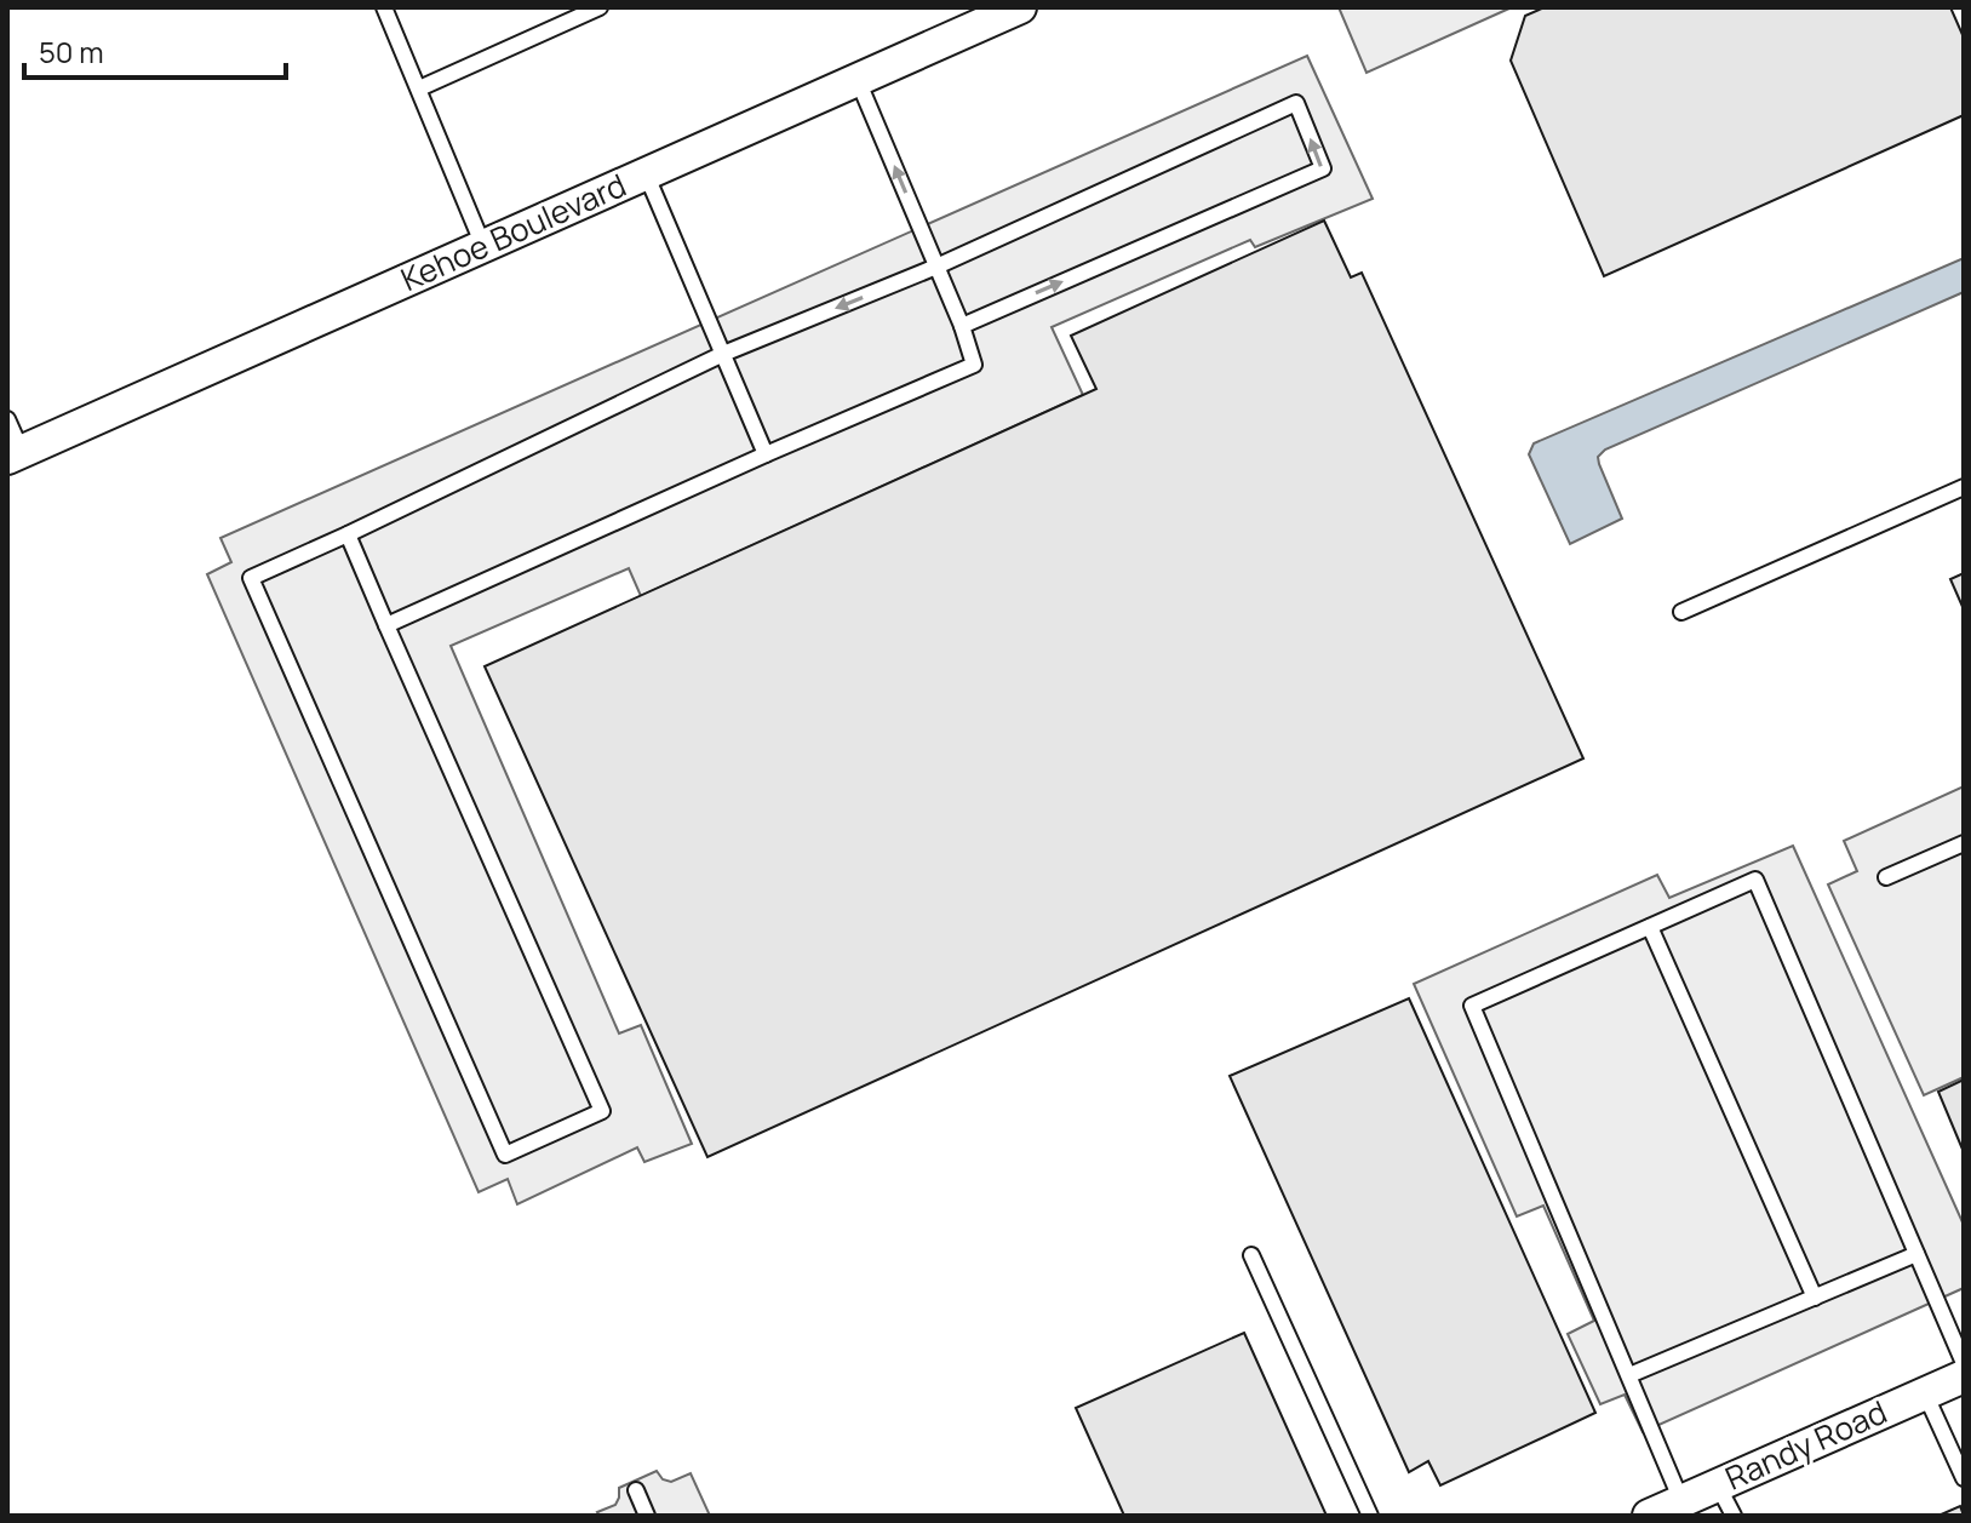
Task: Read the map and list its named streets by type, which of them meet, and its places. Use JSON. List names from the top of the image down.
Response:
{
  "streets": {
    "street": ["Kehoe Boulevard", "Randy Road"]
  },
  "scale_bar": "50 m"
}
